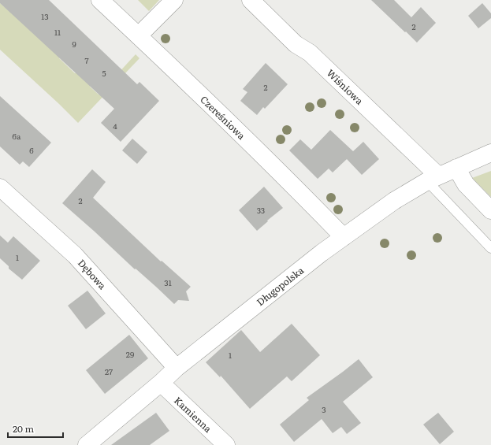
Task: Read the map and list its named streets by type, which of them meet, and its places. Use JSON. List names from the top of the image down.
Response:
{
  "streets": {
    "street": [
      "Wiśniowa",
      "Czereśniowa",
      "Dębowa",
      "Długopolska",
      "Kamienna"
    ]
  },
  "crossings": [
    ["Wiśniowa", "Długopolska"],
    ["Czereśniowa", "Długopolska"],
    ["Dębowa", "Długopolska"],
    ["Długopolska", "Kamienna"]
  ],
  "house_numbers": [
    "13",
    "2",
    "11",
    "9",
    "7",
    "5",
    "2",
    "4",
    "6a",
    "6",
    "2",
    "33",
    "1",
    "31",
    "29",
    "1",
    "27",
    "3"
  ],
  "scale_bar": "20 m"
}
